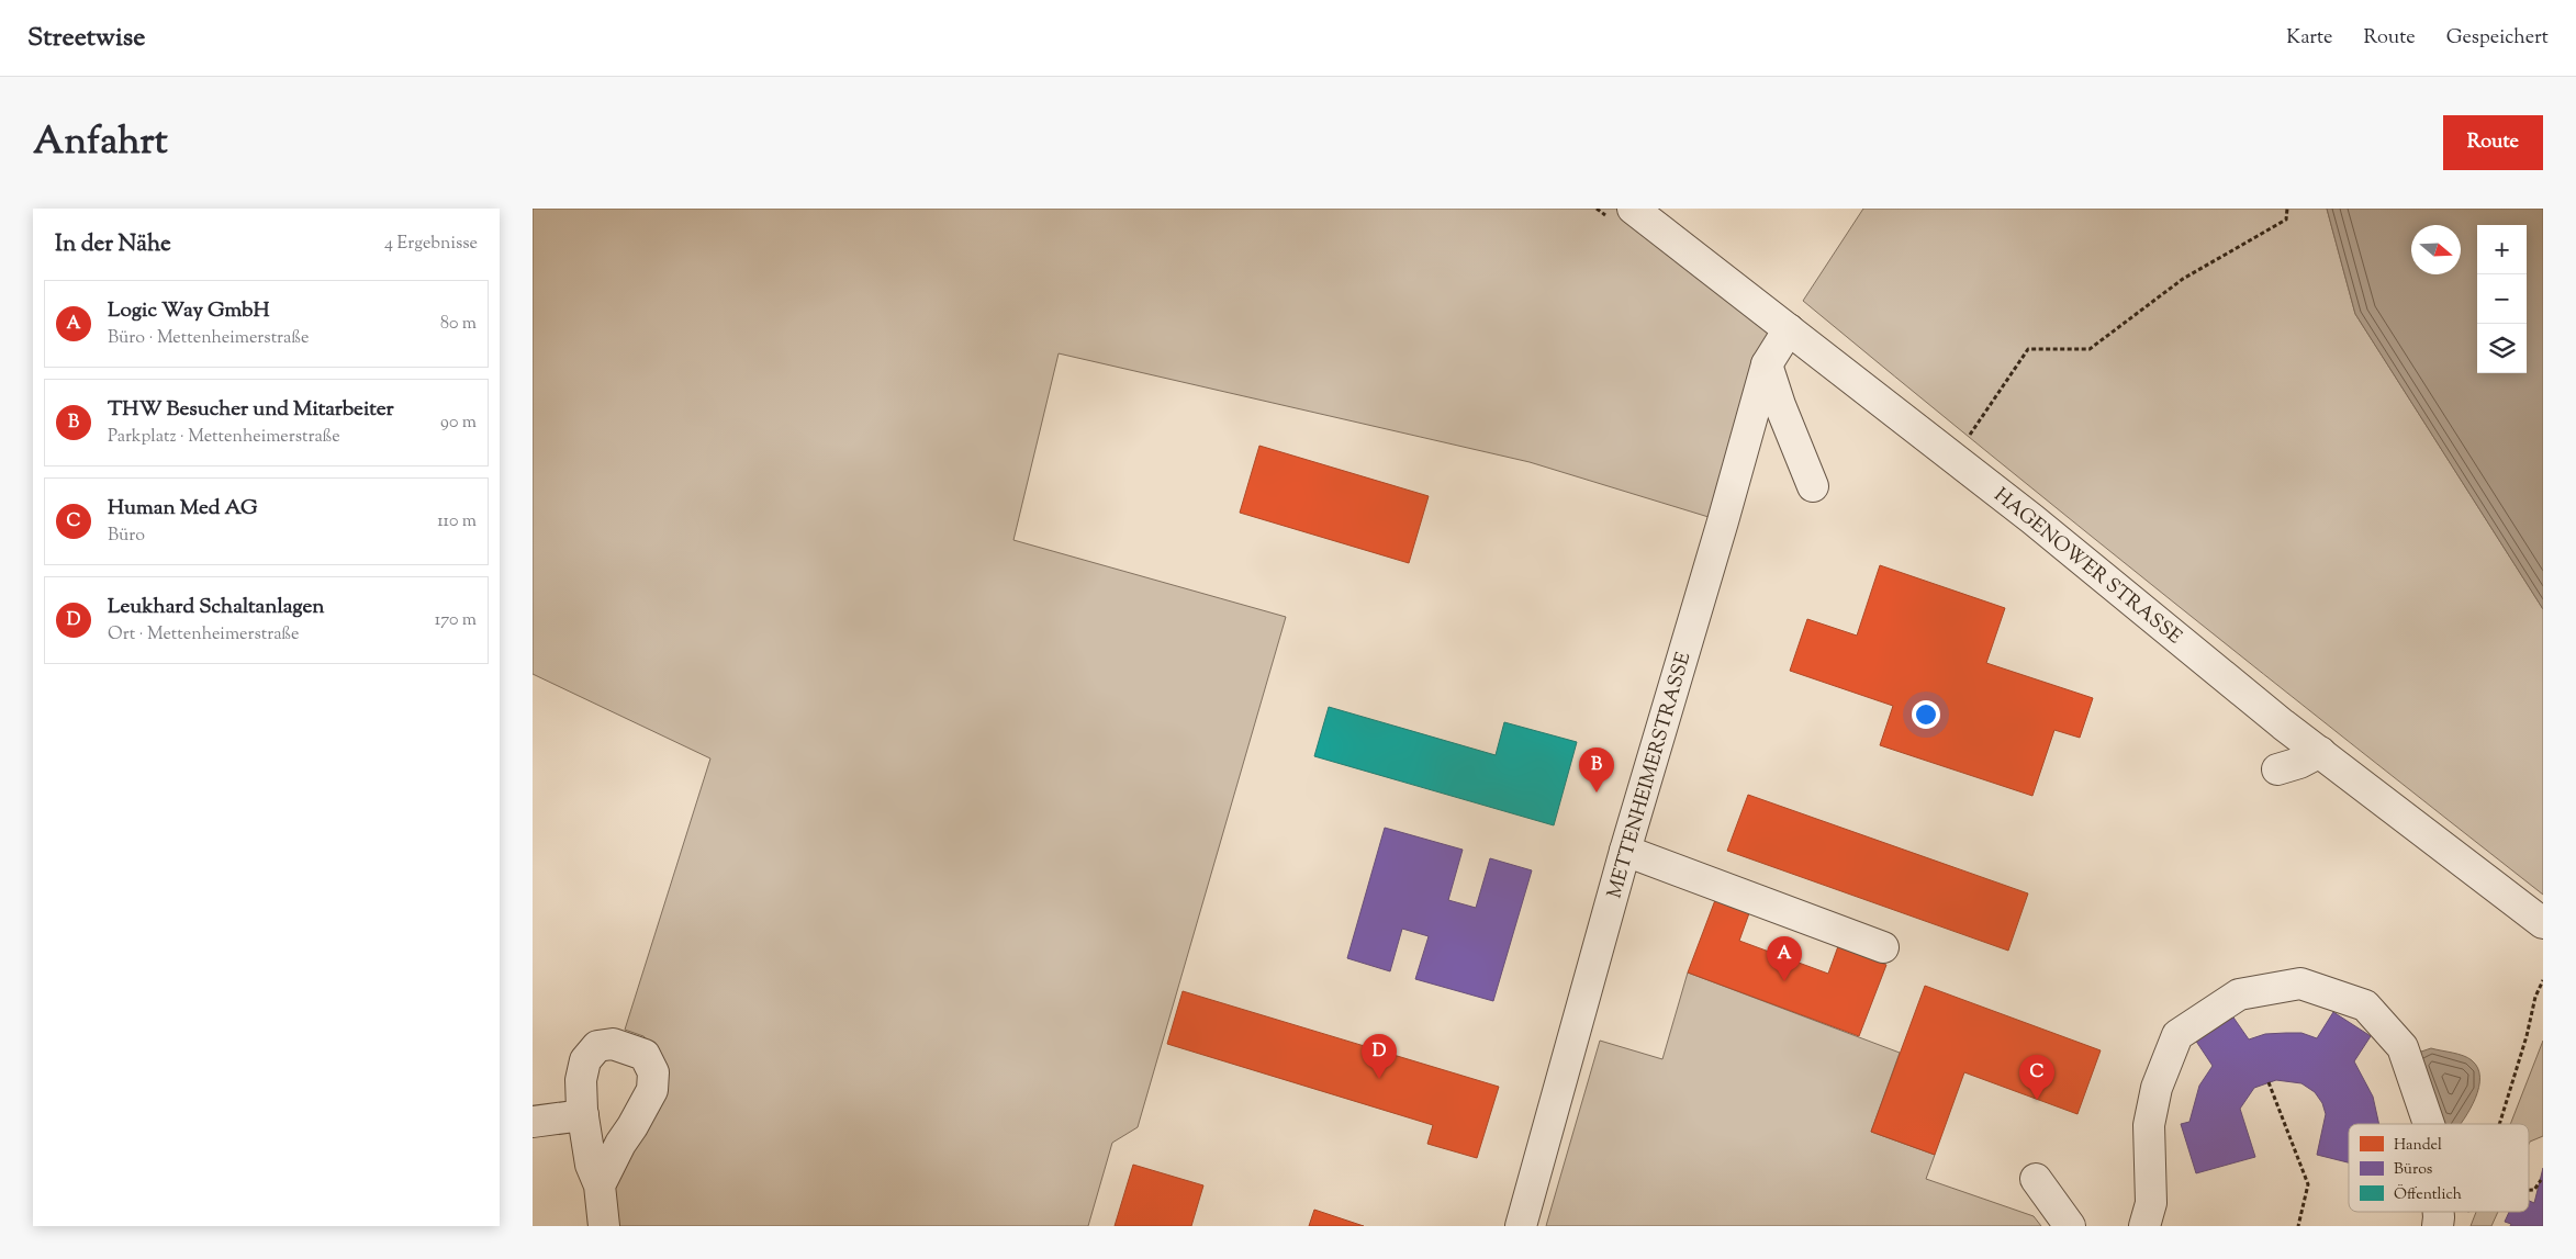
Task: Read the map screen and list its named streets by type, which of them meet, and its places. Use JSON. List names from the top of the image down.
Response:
{
  "streets": {
    "street": ["HAGENOWER STRASSE", "METTENHEIMERSTRASSE"]
  },
  "crossings": [
    ["HAGENOWER STRASSE", "METTENHEIMERSTRASSE"]
  ],
  "legend": ["Handel", "Büros", "Öffentlich"],
  "north": "right",
  "page": {
    "header": "Streetwise",
    "nav": ["Karte", "Route", "Gespeichert"],
    "title": "Anfahrt",
    "buttons": "Route",
    "heading": ["In der Nähe", "4 Ergebnisse"],
    "map_buttons": ["+", "−"],
    "list": [
      {
        "mark": "A",
        "name": "Logic Way GmbH",
        "note": "Büro · Mettenheimerstraße",
        "value": "80 m"
      },
      {
        "mark": "B",
        "name": "THW Besucher und Mitarbeiter",
        "note": "Parkplatz · Mettenheimerstraße",
        "value": "90 m"
      },
      {
        "mark": "C",
        "name": "Human Med AG",
        "note": "Büro",
        "value": "110 m"
      },
      {
        "mark": "D",
        "name": "Leukhard Schaltanlagen",
        "note": "Ort · Mettenheimerstraße",
        "value": "170 m"
      }
    ],
    "pins": [
      "B",
      "A",
      "D",
      "C"
    ]
  }
}
